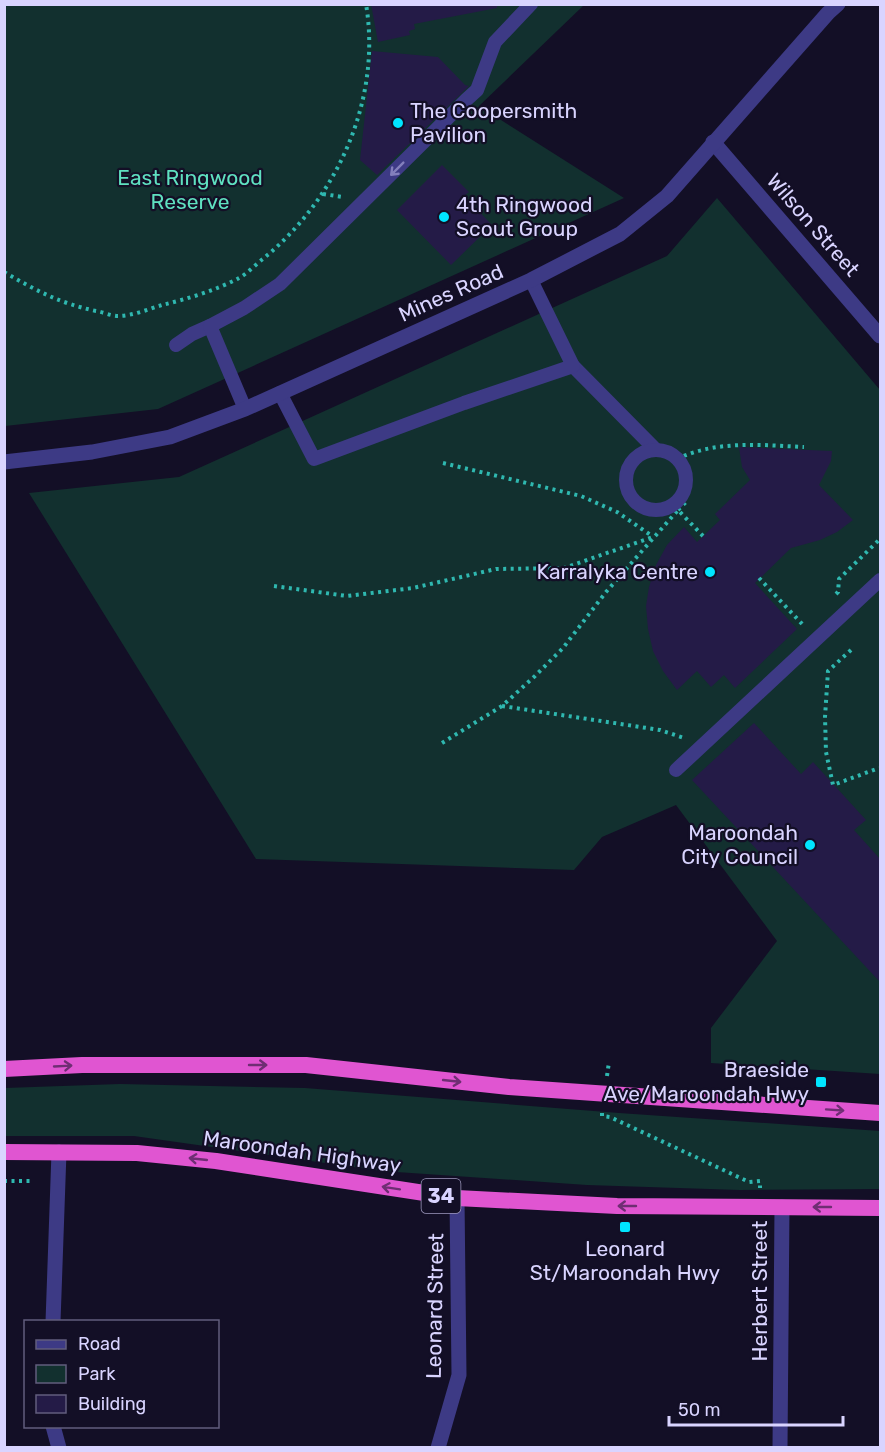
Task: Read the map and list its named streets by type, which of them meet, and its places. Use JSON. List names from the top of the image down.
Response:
{
  "streets": {
    "highway": ["Maroondah Highway", "34"],
    "street": [
      "Wilson Street",
      "Mines Road",
      "Herbert Street",
      "Leonard Street"
    ]
  },
  "crossings": [
    ["Wilson Street", "Mines Road"],
    ["Maroondah Highway", "Herbert Street"],
    ["Maroondah Highway", "Leonard Street"]
  ],
  "parks": ["East Ringwood Reserve"],
  "places": {
    "other": [
      "The Coopersmith Pavilion",
      "4th Ringwood Scout Group",
      "Karralyka Centre",
      "Maroondah City Council"
    ],
    "transit": ["Braeside Ave/Maroondah Hwy", "Leonard St/Maroondah Hwy"]
  },
  "legend": ["Road", "Park", "Building"],
  "scale_bar": "50 m"
}
